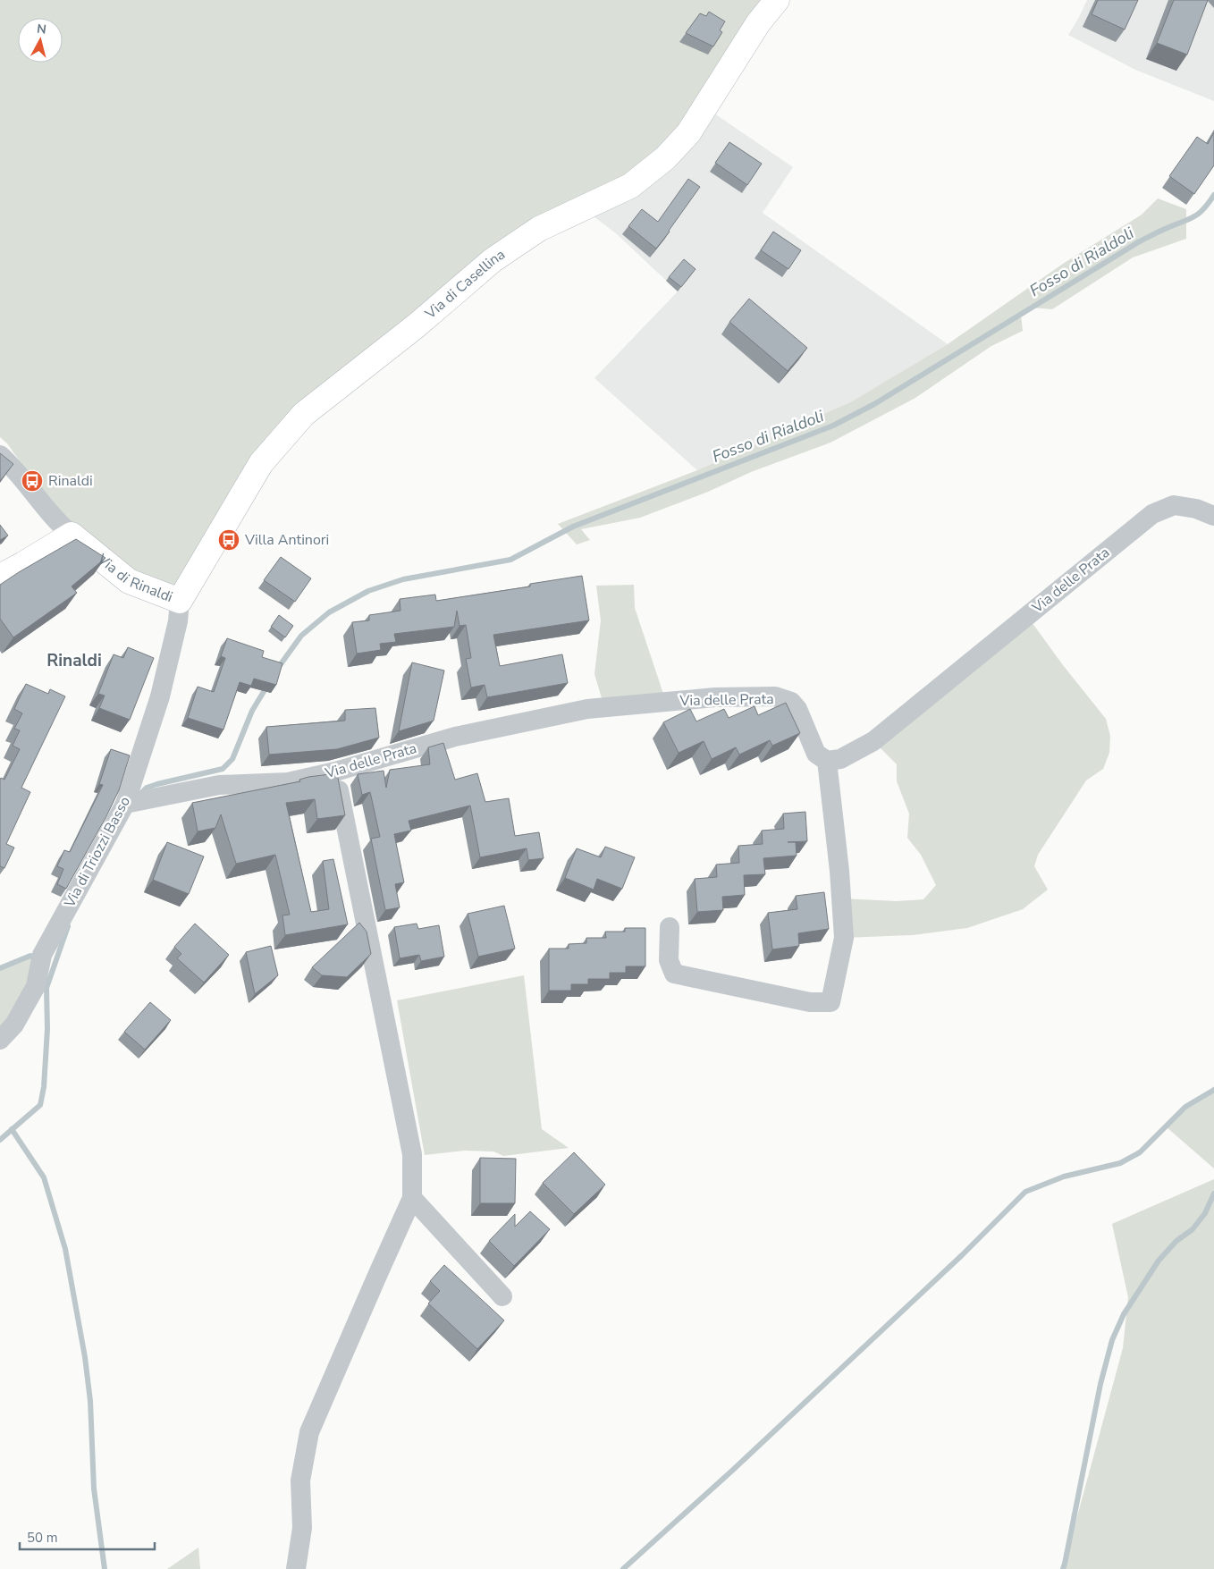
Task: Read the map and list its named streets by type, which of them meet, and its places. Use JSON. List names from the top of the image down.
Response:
{
  "streets": {
    "street": [
      "Via di Casellina",
      "Via di Rinaldi",
      "Via delle Prata",
      "Via di Triozzi Basso"
    ]
  },
  "crossings": [
    ["Via di Casellina", "Via di Rinaldi"],
    ["Via di Casellina", "Via di Triozzi Basso"],
    ["Via di Rinaldi", "Via di Triozzi Basso"],
    ["Via delle Prata", "Via di Triozzi Basso"]
  ],
  "districts": ["Rinaldi"],
  "water": ["Fosso di Rialdoli"],
  "places": {
    "bus stop": ["Rinaldi", "Villa Antinori"]
  },
  "scale_bar": "50 m",
  "north": "top"
}
